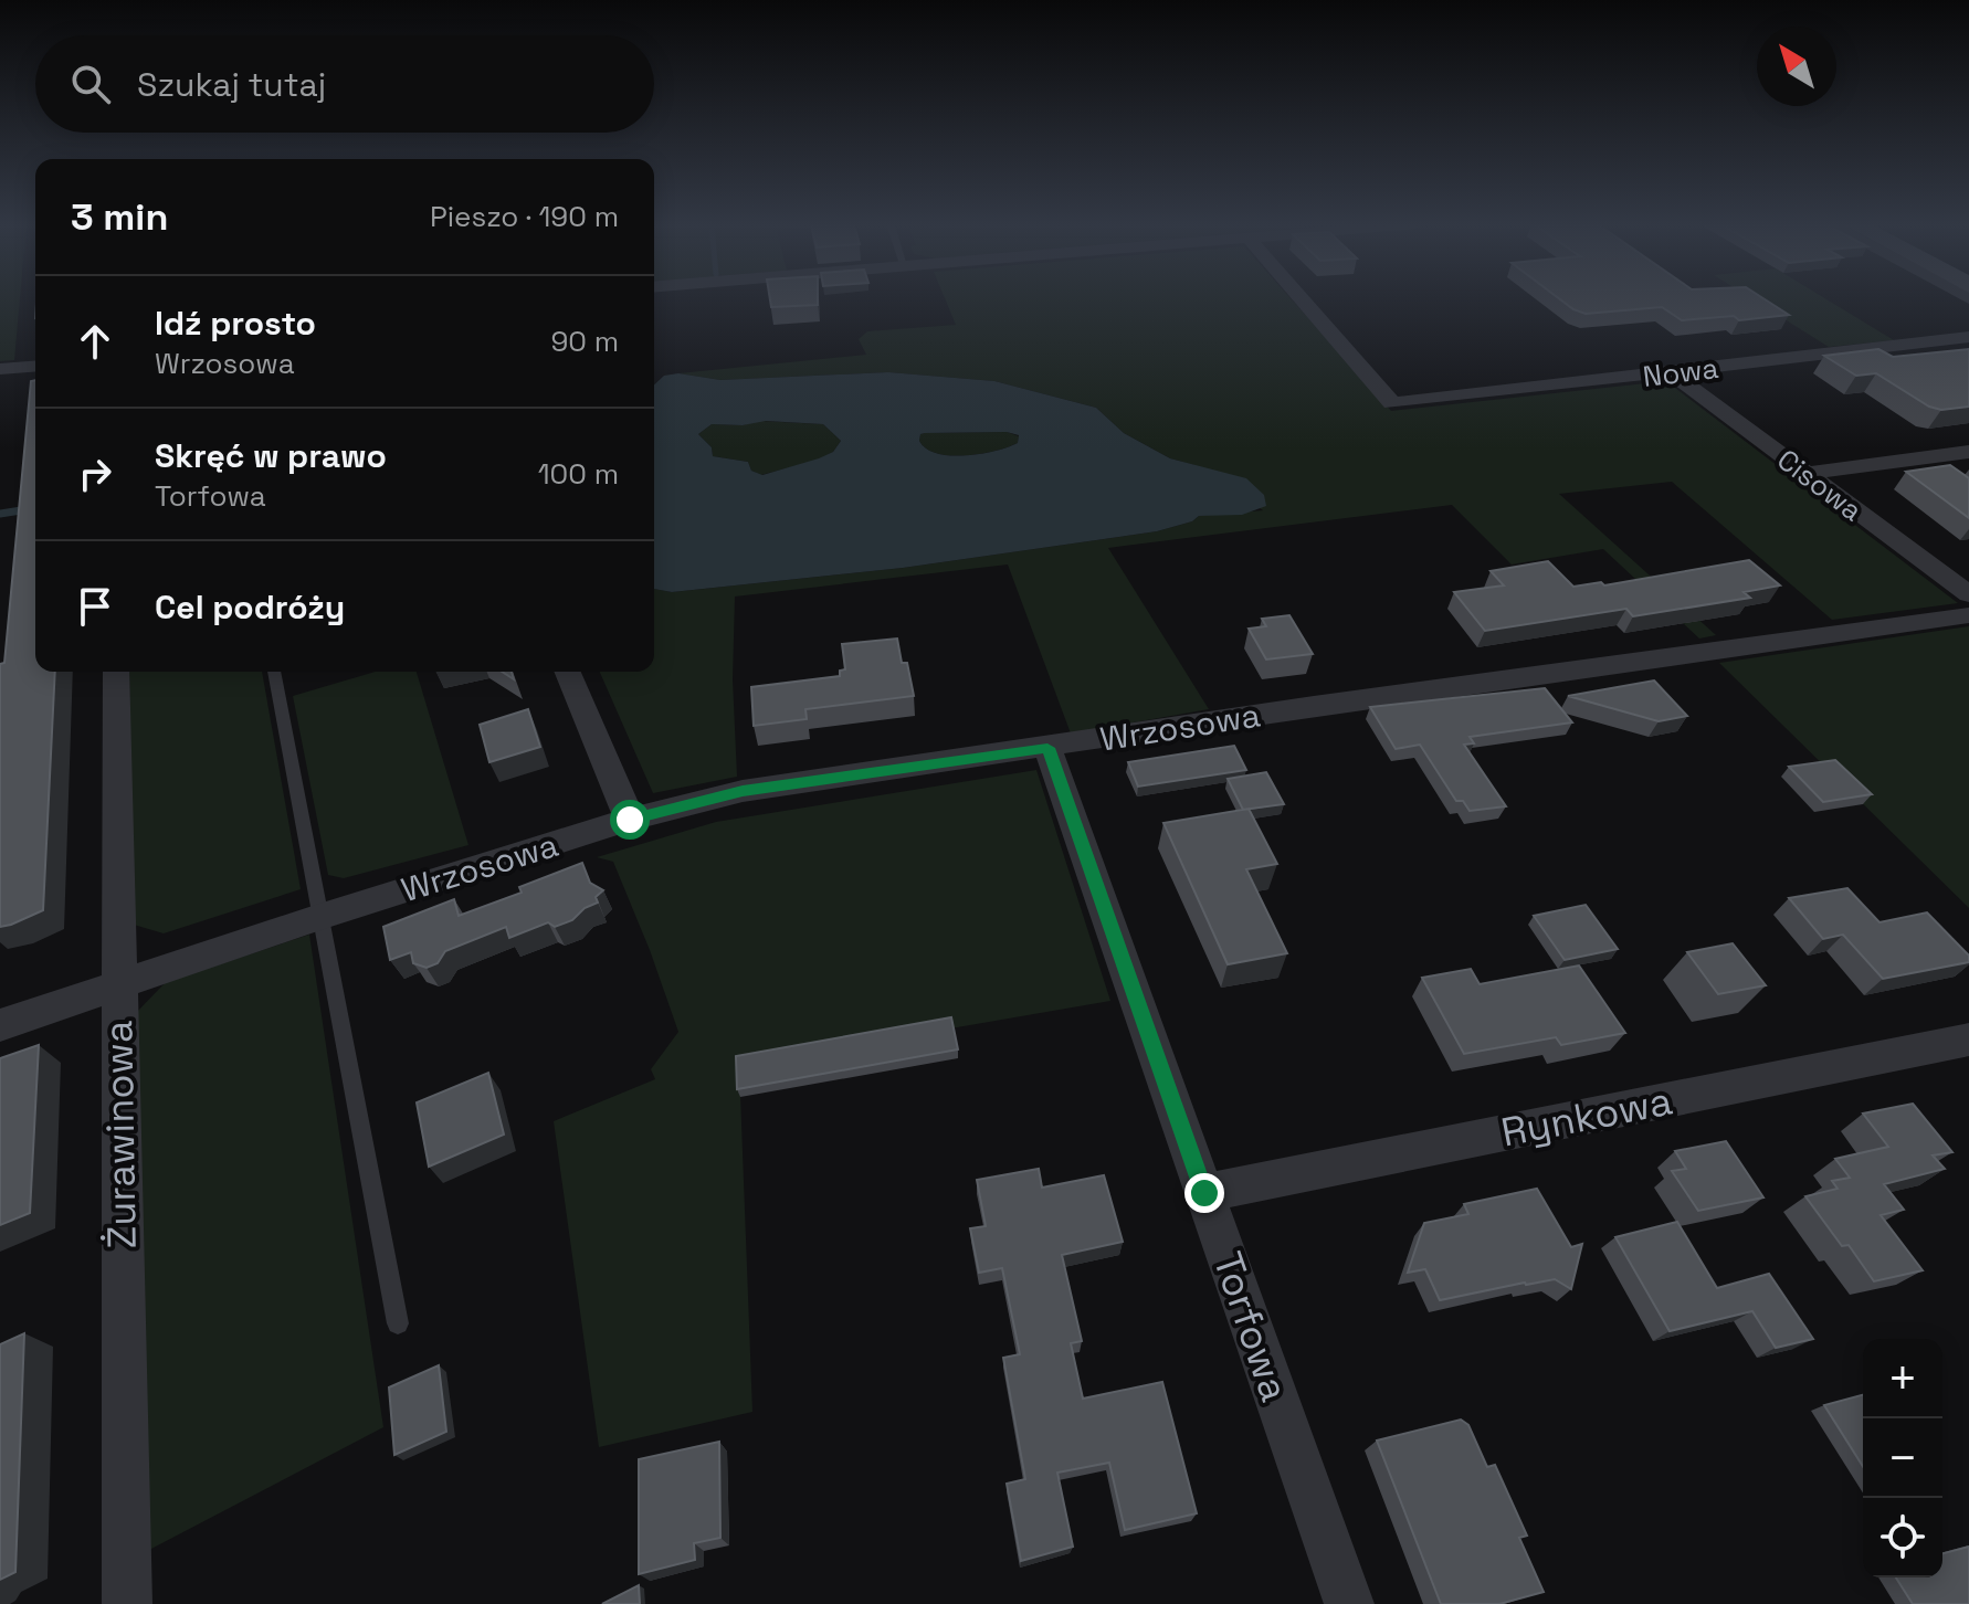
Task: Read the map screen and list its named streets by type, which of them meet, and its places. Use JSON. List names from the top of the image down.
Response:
{
  "streets": {
    "street": [
      "Nowa",
      "Cisowa",
      "Wrzosowa",
      "Rynkowa",
      "Żurawinowa",
      "Torfowa"
    ]
  },
  "crossings": [
    ["Nowa", "Cisowa"],
    ["Wrzosowa", "Żurawinowa"],
    ["Wrzosowa", "Torfowa"],
    ["Rynkowa", "Torfowa"]
  ],
  "north": "top left",
  "page": {
    "search": "Szukaj tutaj",
    "heading": ["3 min", "Pieszo · 190 m"],
    "list": [
      ["Idź prosto", "Wrzosowa", "90 m"],
      ["Skręć w prawo", "Torfowa", "100 m"],
      "Cel podróży"
    ],
    "map_buttons": ["+", "−"]
  }
}
